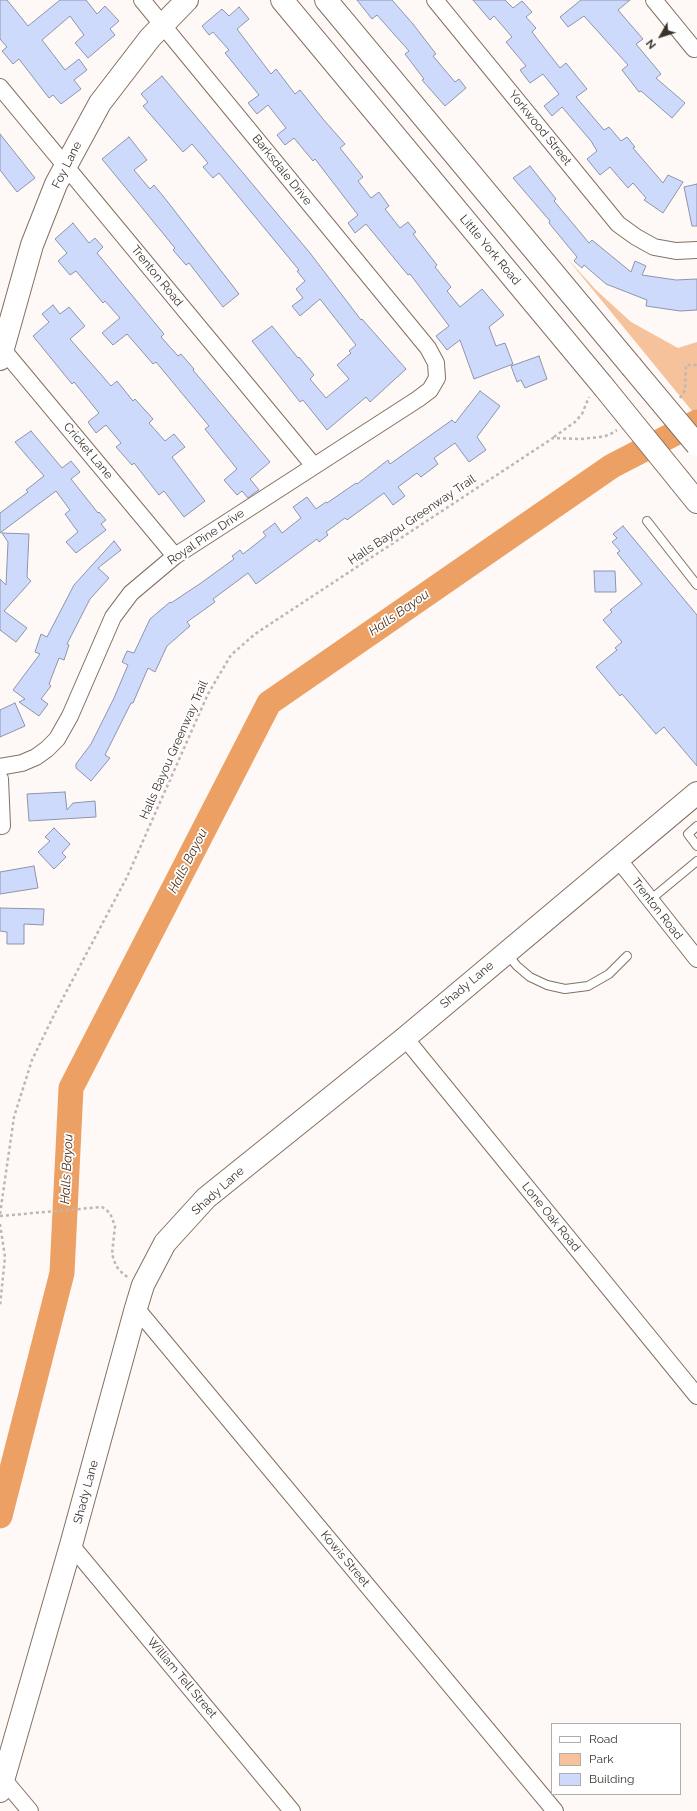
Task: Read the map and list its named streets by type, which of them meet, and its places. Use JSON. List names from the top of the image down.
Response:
{
  "streets": {
    "street": [
      "Yorkwood Street",
      "Foy Lane",
      "Barksdale Drive",
      "Little York Road",
      "Trenton Road",
      "Cricket Lane",
      "Royal Pine Drive",
      "Shady Lane",
      "Lone Oak Road",
      "Kowis Street",
      "William Tell Street"
    ],
    "path": ["Halls Bayou Greenway Trail"]
  },
  "crossings": [
    ["Foy Lane", "Barksdale Drive"],
    ["Foy Lane", "Trenton Road"],
    ["Foy Lane", "Cricket Lane"],
    ["Barksdale Drive", "Royal Pine Drive"],
    ["Little York Road", "Halls Bayou Greenway Trail"],
    ["Trenton Road", "Royal Pine Drive"],
    ["Trenton Road", "Shady Lane"],
    ["Cricket Lane", "Royal Pine Drive"],
    ["Shady Lane", "Lone Oak Road"],
    ["Shady Lane", "Kowis Street"],
    ["Shady Lane", "William Tell Street"]
  ],
  "water": ["Halls Bayou"],
  "legend": ["Road", "Park", "Building"],
  "north": "bottom left"
}
